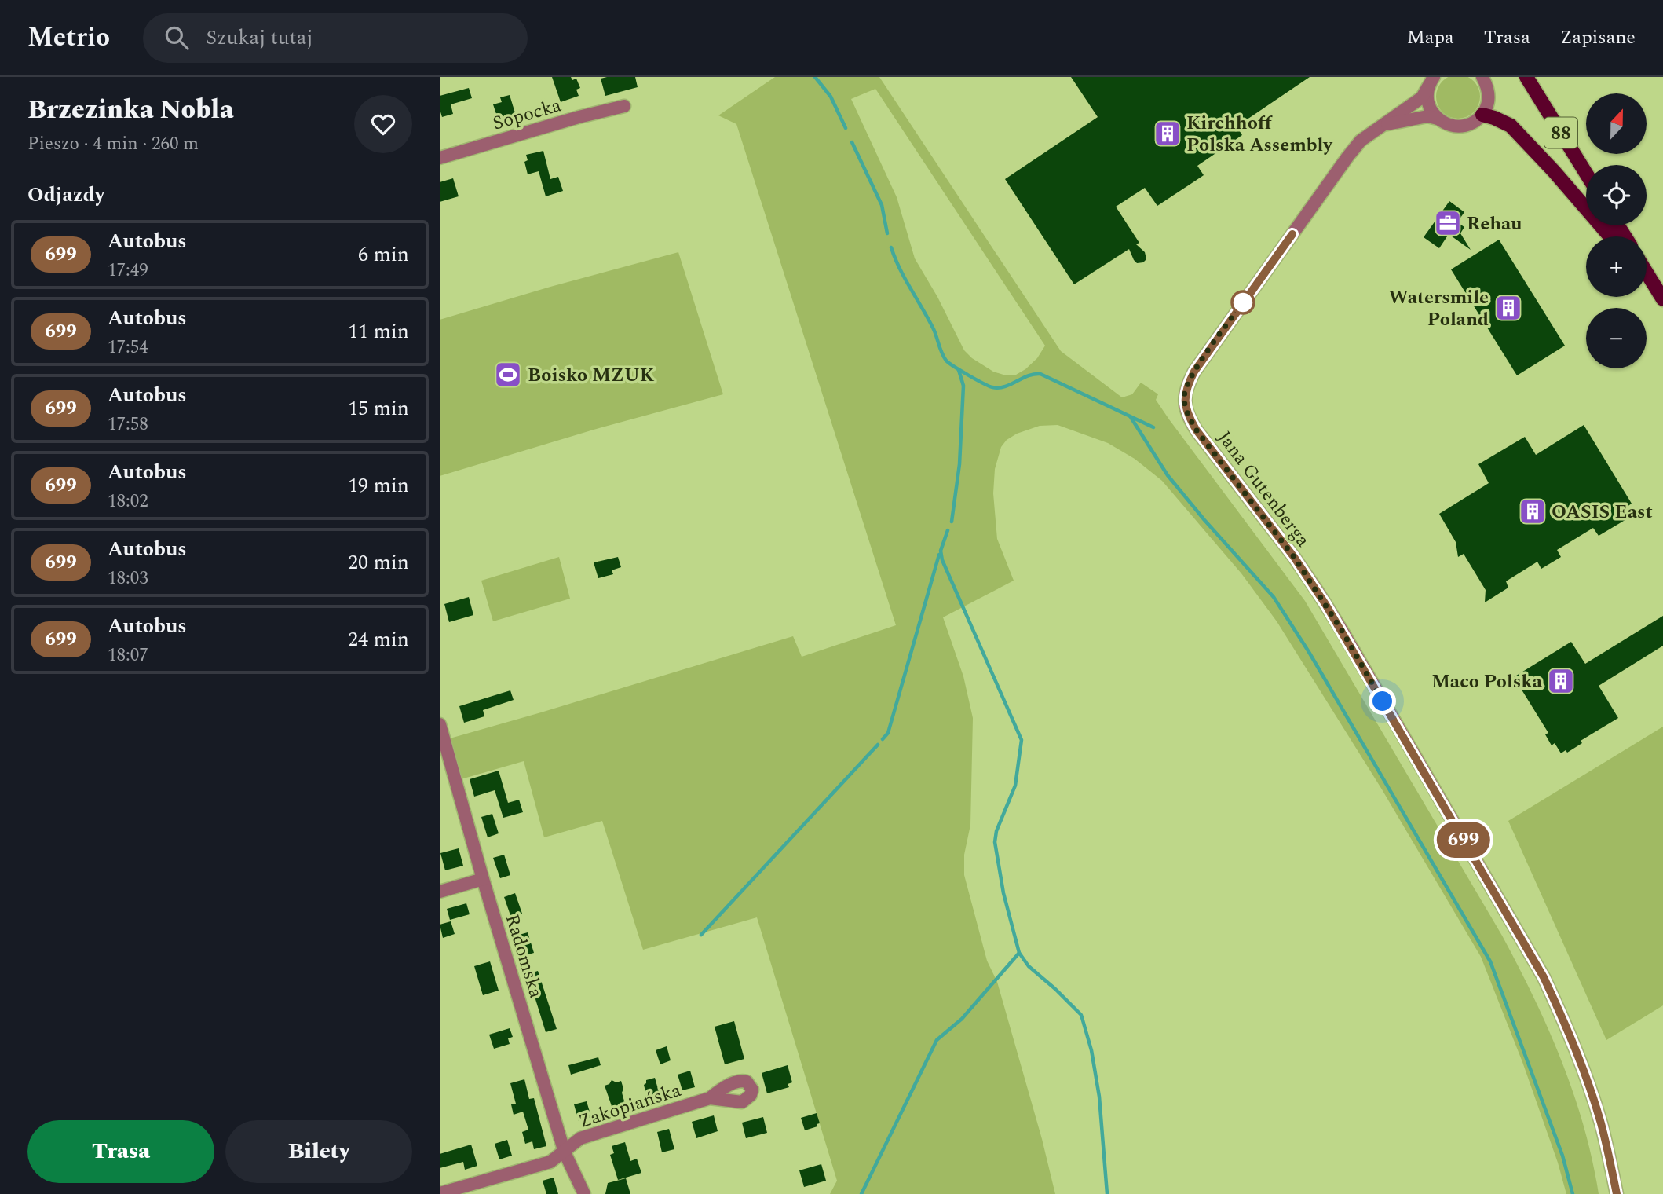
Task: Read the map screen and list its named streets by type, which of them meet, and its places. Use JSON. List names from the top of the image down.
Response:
{
  "streets": {
    "main road": ["88"],
    "street": [
      "Sopocka",
      "Jana Gutenberga",
      "Radomska",
      "Zakopiańska"
    ]
  },
  "crossings": [
    ["Radomska", "Zakopiańska"]
  ],
  "places": {
    "building": [
      "Kirchhoff Polska Assembly",
      "Watersmile Poland",
      "OASIS East",
      "Maco Polska"
    ],
    "office": ["Rehau"],
    "sports": ["Boisko MZUK"]
  },
  "lines": ["bus line 699"],
  "north": "top",
  "page": {
    "header": "Metrio",
    "search": "Szukaj tutaj",
    "nav": ["Mapa", "Trasa", "Zapisane"],
    "heading": [
      ["Brzezinka Nobla", "Pieszo · 4 min · 260 m"],
      "Odjazdy"
    ],
    "on_map": "699",
    "map_buttons": ["+", "−"],
    "list": [
      {
        "mark": "699",
        "name": "Autobus",
        "note": "17:49",
        "value": "6 min"
      },
      {
        "mark": "699",
        "name": "Autobus",
        "note": "17:54",
        "value": "11 min"
      },
      {
        "mark": "699",
        "name": "Autobus",
        "note": "17:58",
        "value": "15 min"
      },
      {
        "mark": "699",
        "name": "Autobus",
        "note": "18:02",
        "value": "19 min"
      },
      {
        "mark": "699",
        "name": "Autobus",
        "note": "18:03",
        "value": "20 min"
      },
      {
        "mark": "699",
        "name": "Autobus",
        "note": "18:07",
        "value": "24 min"
      }
    ],
    "buttons": ["Trasa", "Bilety"]
  }
}
